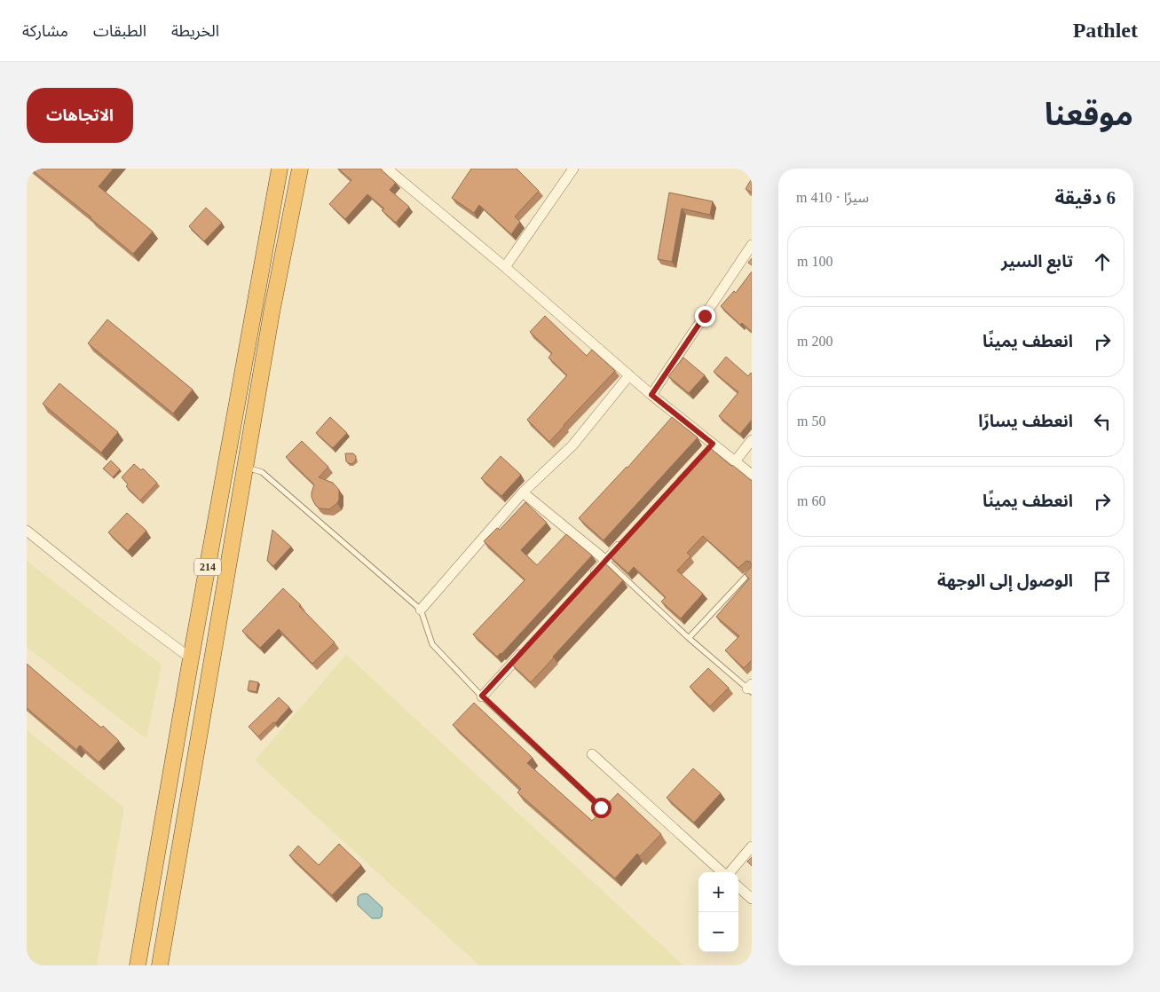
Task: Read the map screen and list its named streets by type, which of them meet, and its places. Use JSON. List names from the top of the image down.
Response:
{
  "streets": {
    "highway": ["214"]
  },
  "page": {
    "header": "Pathlet",
    "nav": ["الخريطة", "الطبقات", "مشاركة"],
    "title": "موقعنا",
    "buttons": "الاتجاهات",
    "heading": ["6 دقيقة", "سيرًا · 410 m"],
    "list": [
      ["تابع السير", "100 m"],
      ["انعطف يمينًا", "200 m"],
      ["انعطف يسارًا", "50 m"],
      ["انعطف يمينًا", "60 m"],
      "الوصول إلى الوجهة"
    ],
    "map_buttons": ["+", "−"]
  }
}
